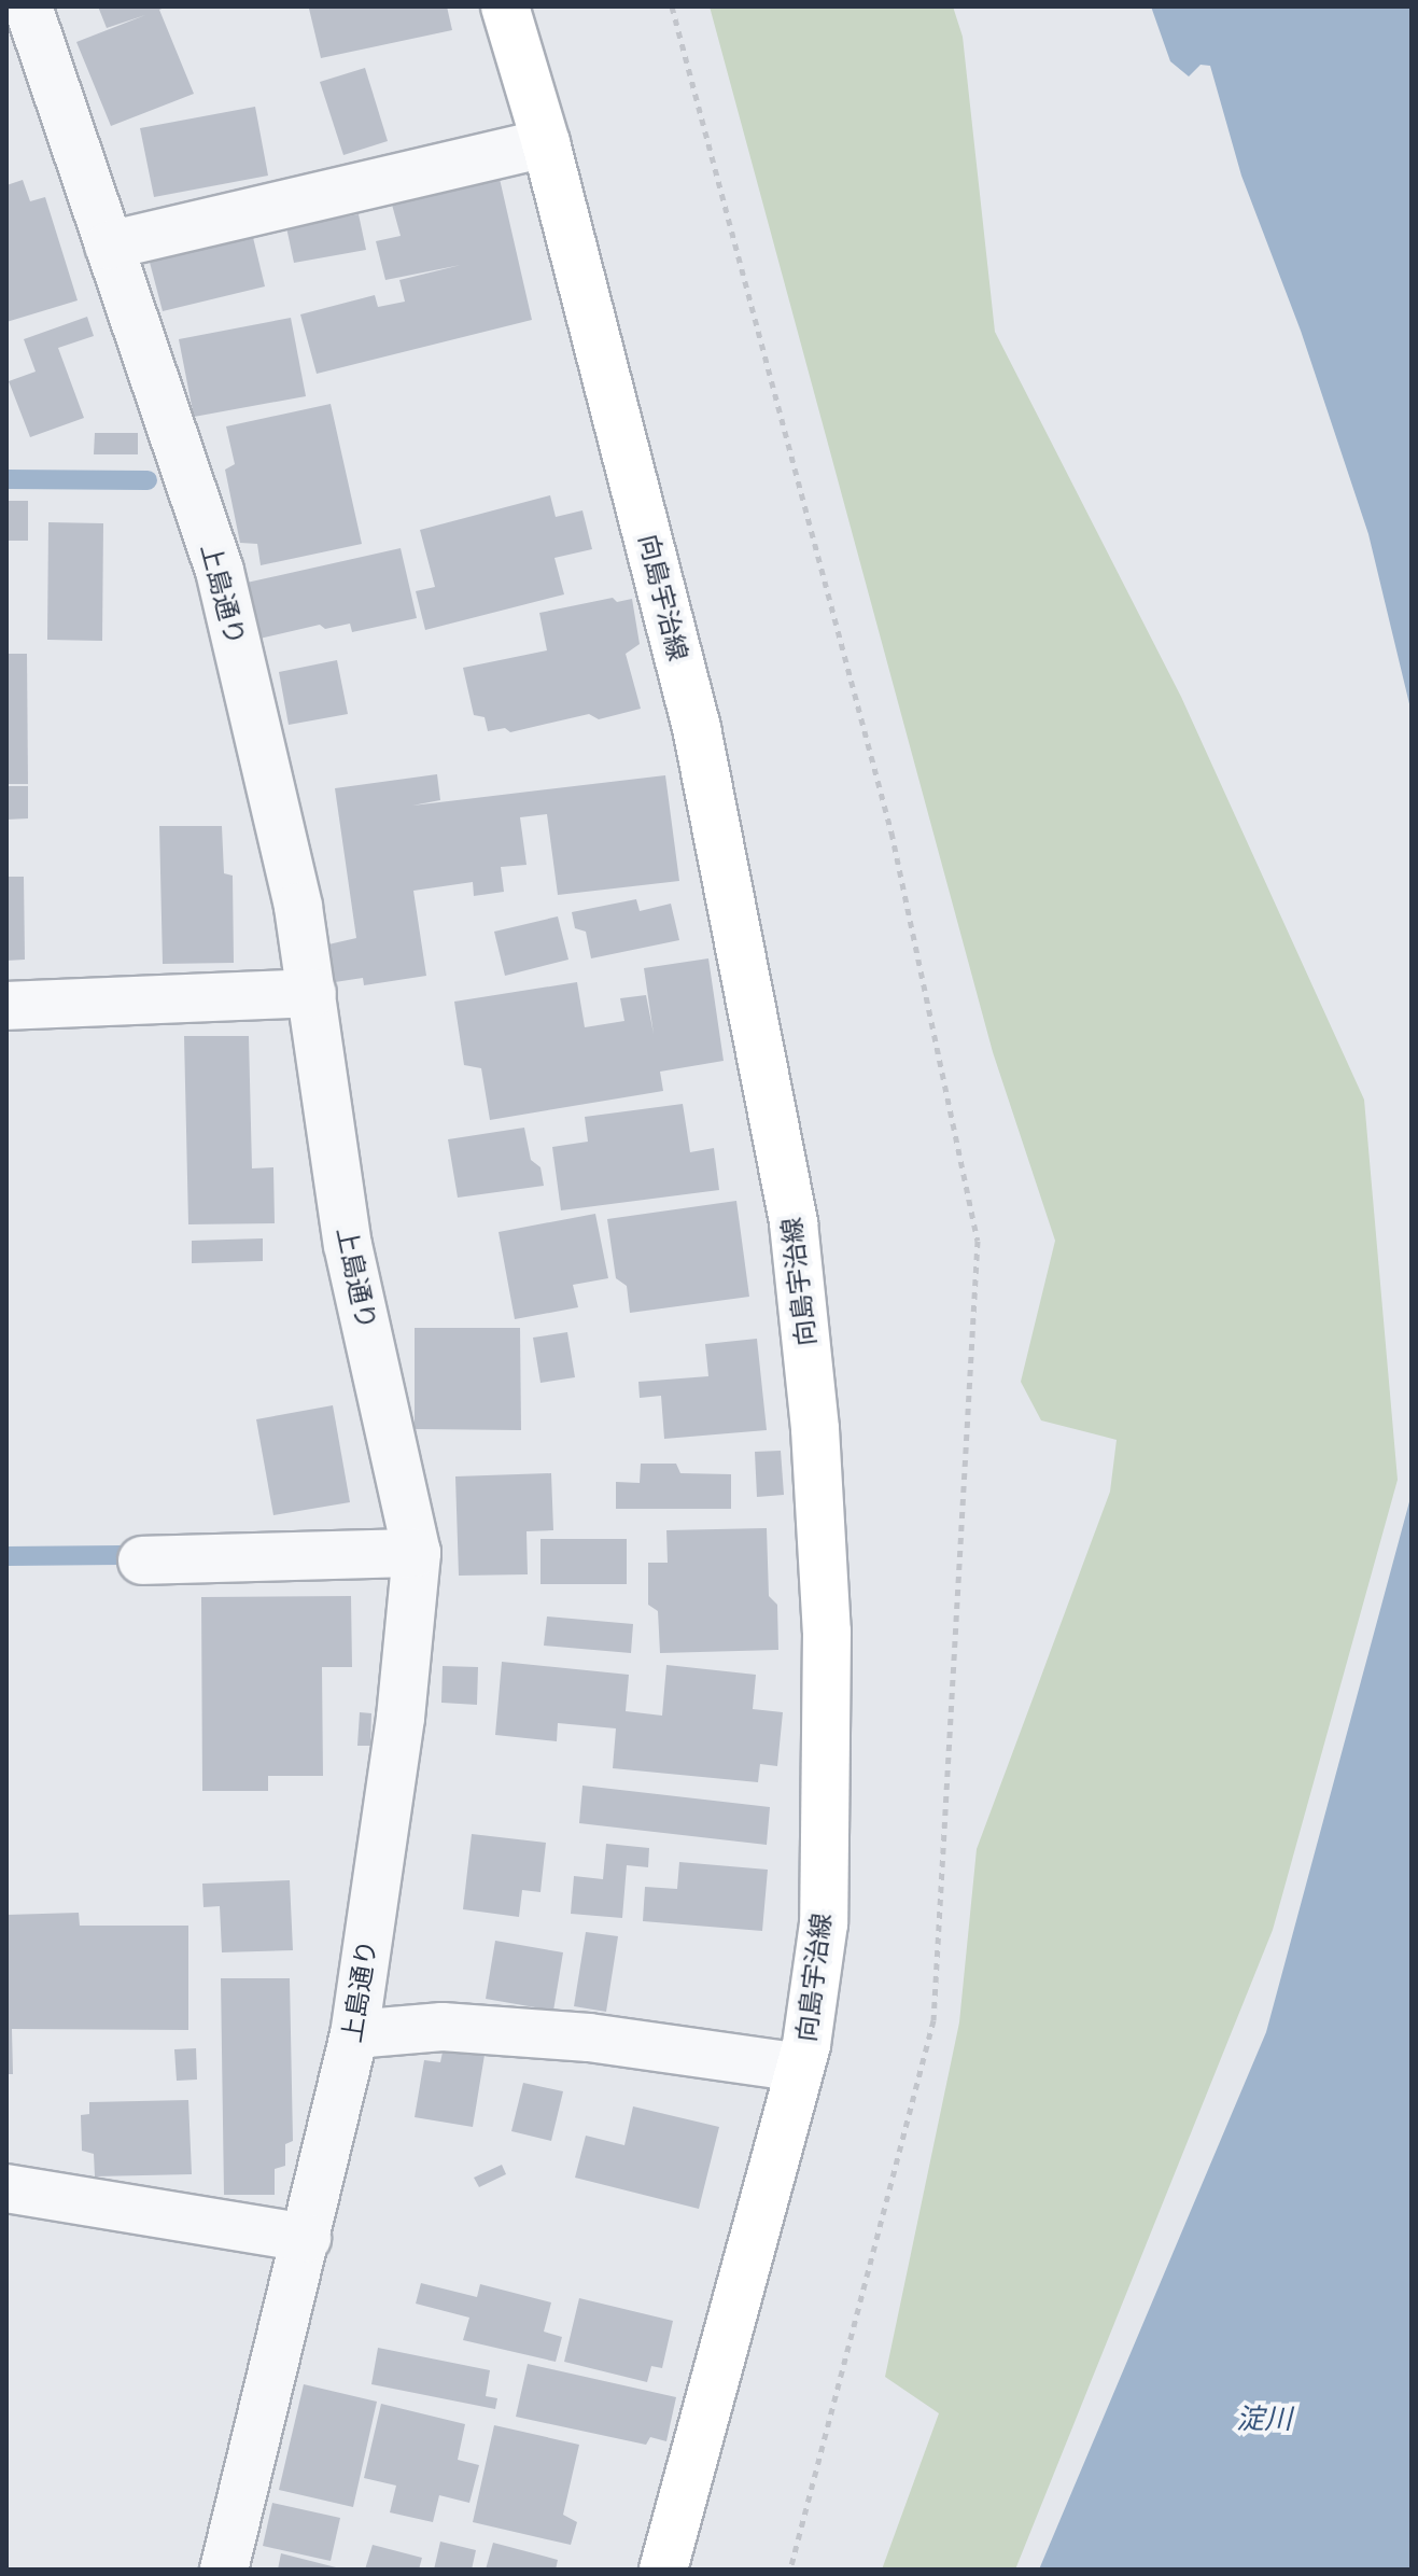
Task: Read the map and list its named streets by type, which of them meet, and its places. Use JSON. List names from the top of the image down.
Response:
{
  "streets": {
    "main road": ["向島宇治線"],
    "street": ["上島通り"]
  },
  "water": ["淀川"]
}
